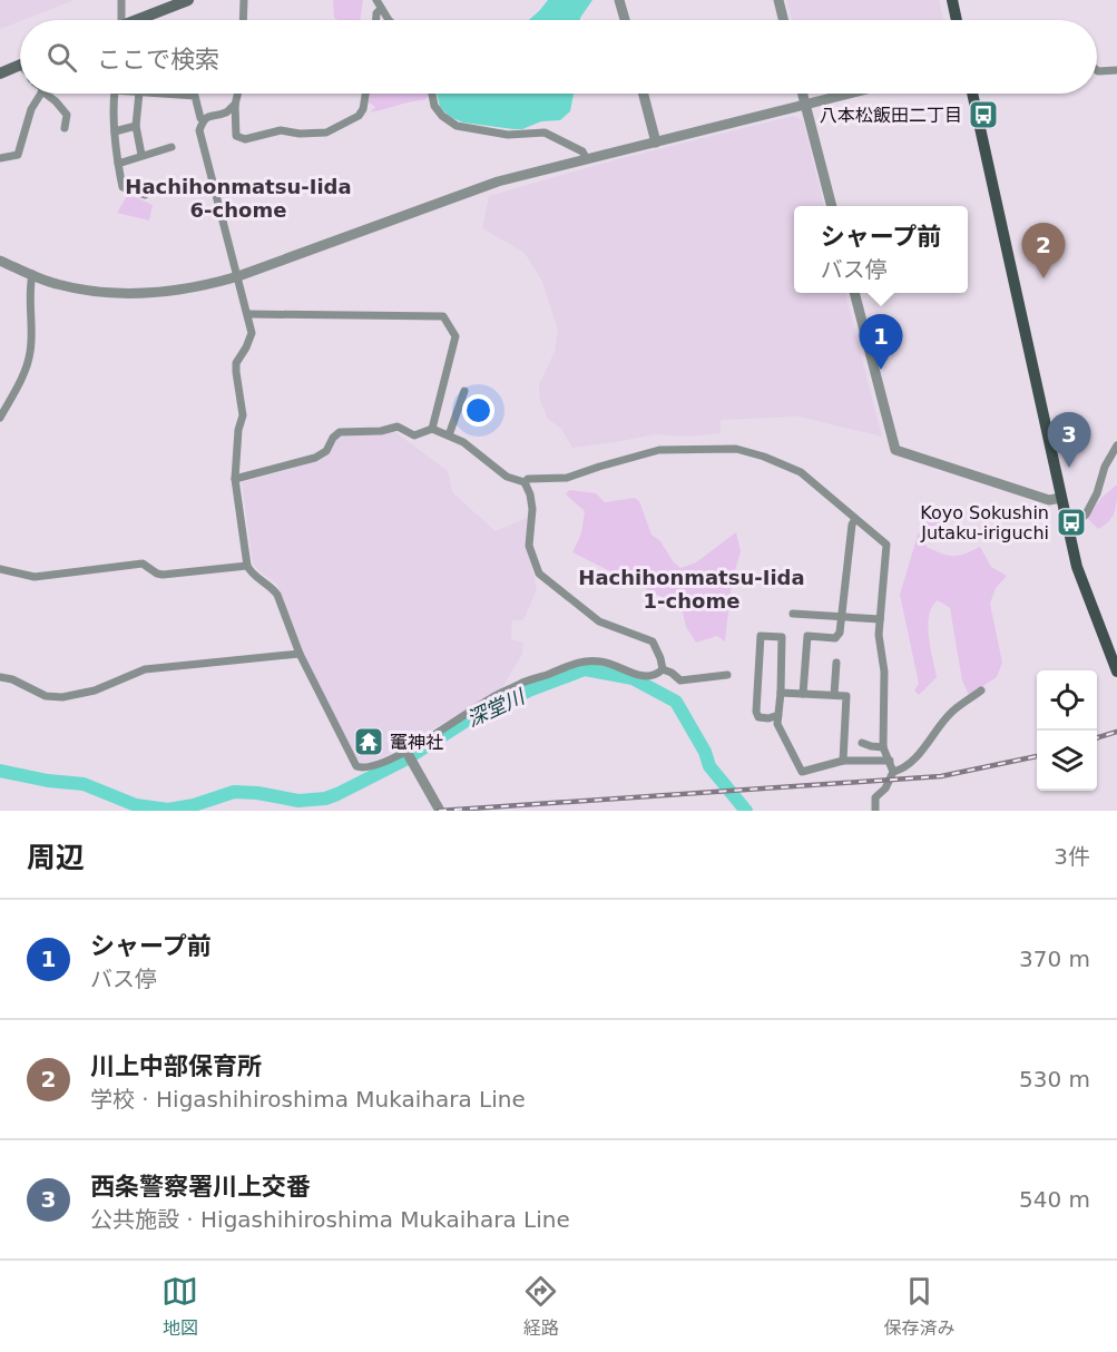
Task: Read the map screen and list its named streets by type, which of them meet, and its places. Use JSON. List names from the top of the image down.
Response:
{
  "districts": ["Hachihonmatsu-Iida 6-chome", "Hachihonmatsu-Iida 1-chome"],
  "water": ["深堂川"],
  "places": {
    "bus stop": ["八本松飯田二丁目", "Koyo Sokushin Jutaku-iriguchi"],
    "temple": ["竃神社"]
  },
  "page": {
    "search": "ここで検索",
    "popup": ["シャープ前", "バス停"],
    "pins": ["2", "1", "3"],
    "heading": ["周辺", "3件"],
    "list": [
      {
        "mark": "1",
        "name": "シャープ前",
        "note": "バス停",
        "value": "370 m"
      },
      {
        "mark": "2",
        "name": "川上中部保育所",
        "note": "学校 · Higashihiroshima Mukaihara Line",
        "value": "530 m"
      },
      {
        "mark": "3",
        "name": "西条警察署川上交番",
        "note": "公共施設 · Higashihiroshima Mukaihara Line",
        "value": "540 m"
      }
    ],
    "nav": ["地図", "経路", "保存済み"]
  }
}
